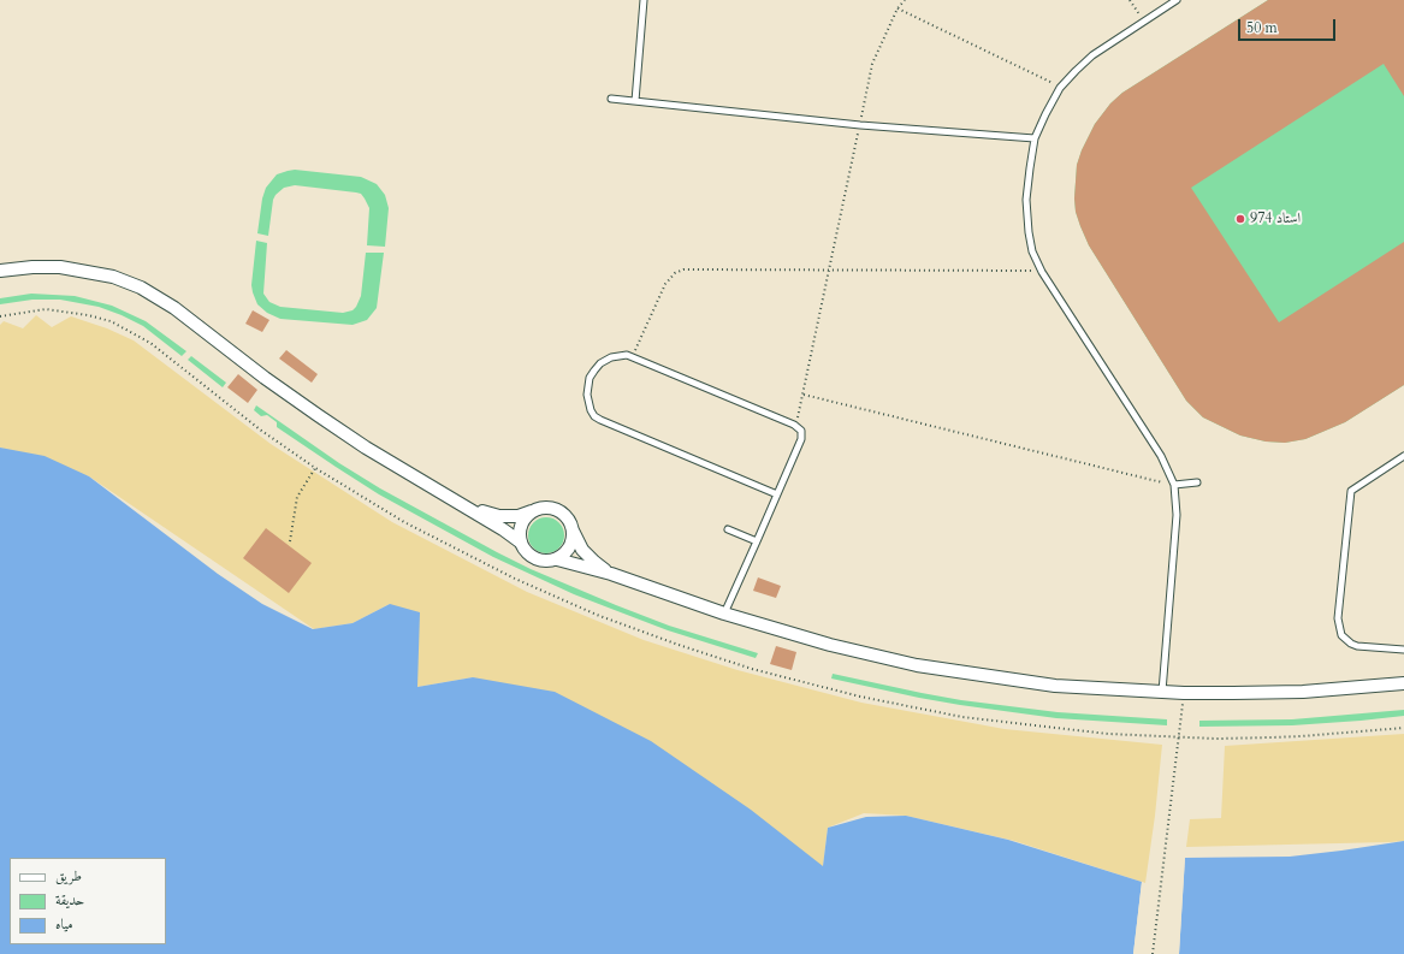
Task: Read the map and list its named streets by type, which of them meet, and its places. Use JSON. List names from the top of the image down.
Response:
{
  "places": ["استاد 974"],
  "legend": ["طريق", "حديقة", "مياه"],
  "scale_bar": "50 m"
}
